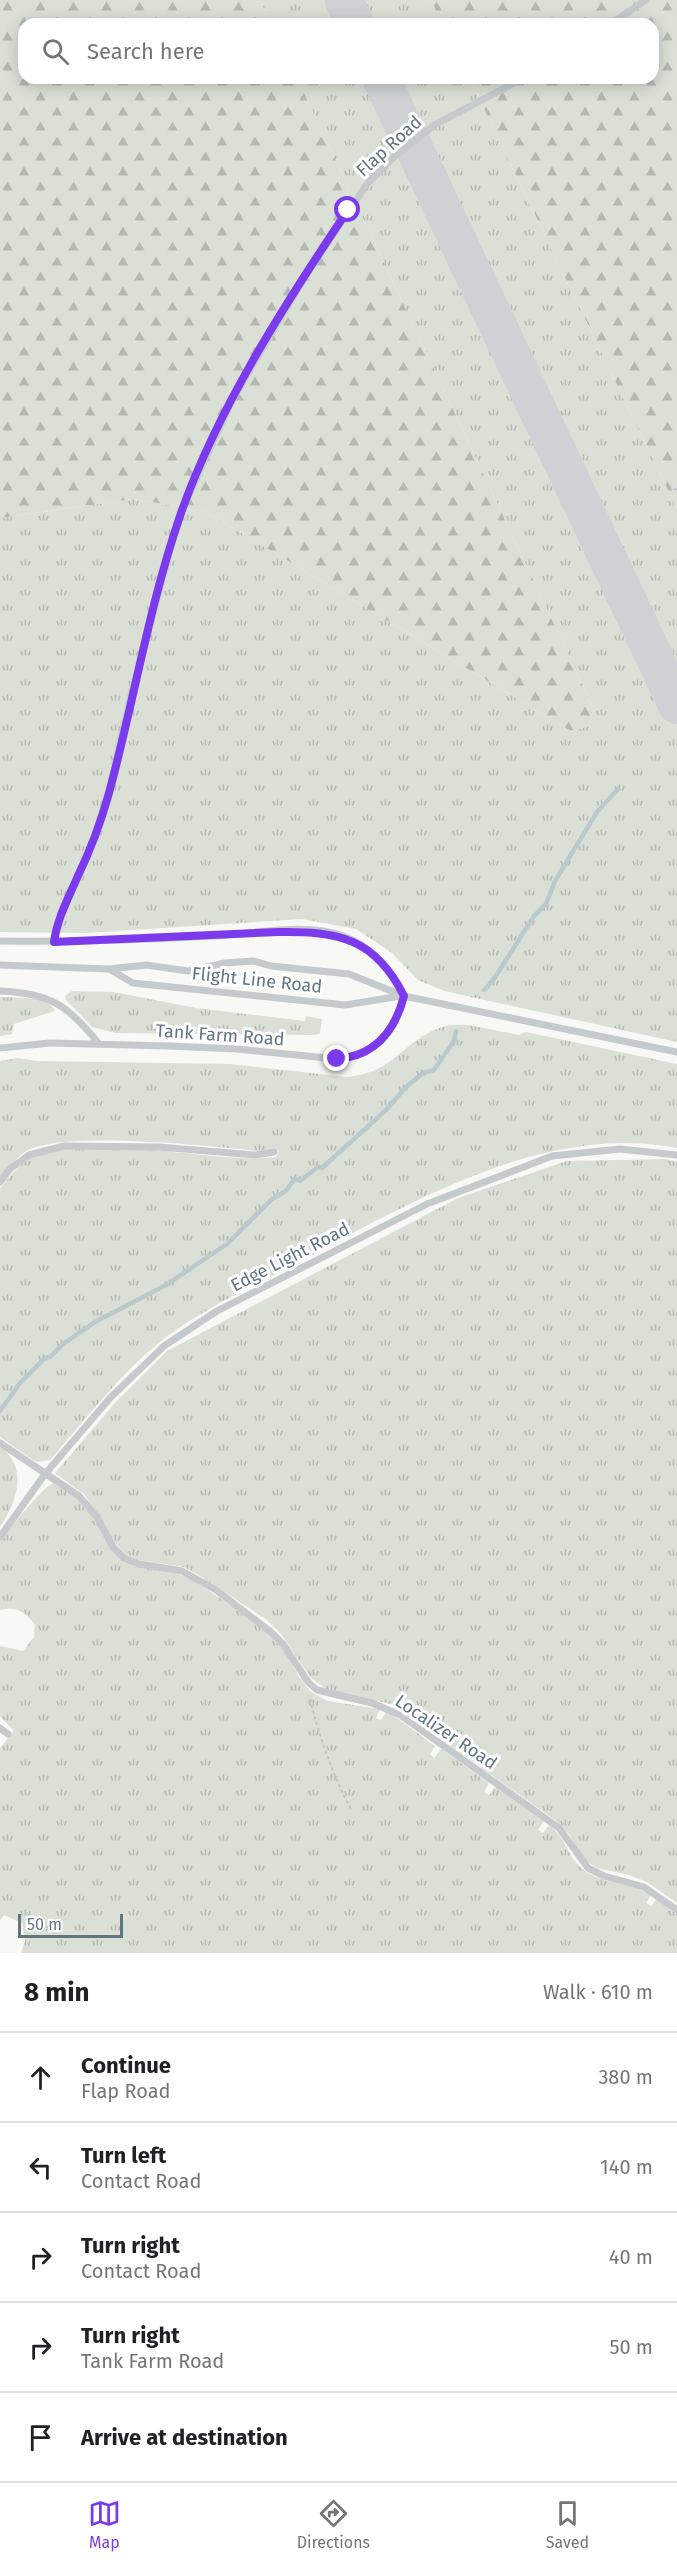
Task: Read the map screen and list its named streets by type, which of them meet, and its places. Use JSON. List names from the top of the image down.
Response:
{
  "streets": {
    "lane": [
      "Flap Road",
      "Flight Line Road",
      "Tank Farm Road",
      "Edge Light Road",
      "Localizer Road"
    ]
  },
  "crossings": [
    ["Flight Line Road", "Tank Farm Road"],
    ["Edge Light Road", "Localizer Road"]
  ],
  "scale_bar": "50 m",
  "page": {
    "search": "Search here",
    "scale": "50 m",
    "heading": ["8 min", "Walk · 610 m"],
    "list": [
      ["Continue", "Flap Road", "380 m"],
      ["Turn left", "Contact Road", "140 m"],
      ["Turn right", "Contact Road", "40 m"],
      ["Turn right", "Tank Farm Road", "50 m"],
      "Arrive at destination"
    ],
    "nav": ["Map", "Directions", "Saved"]
  }
}
